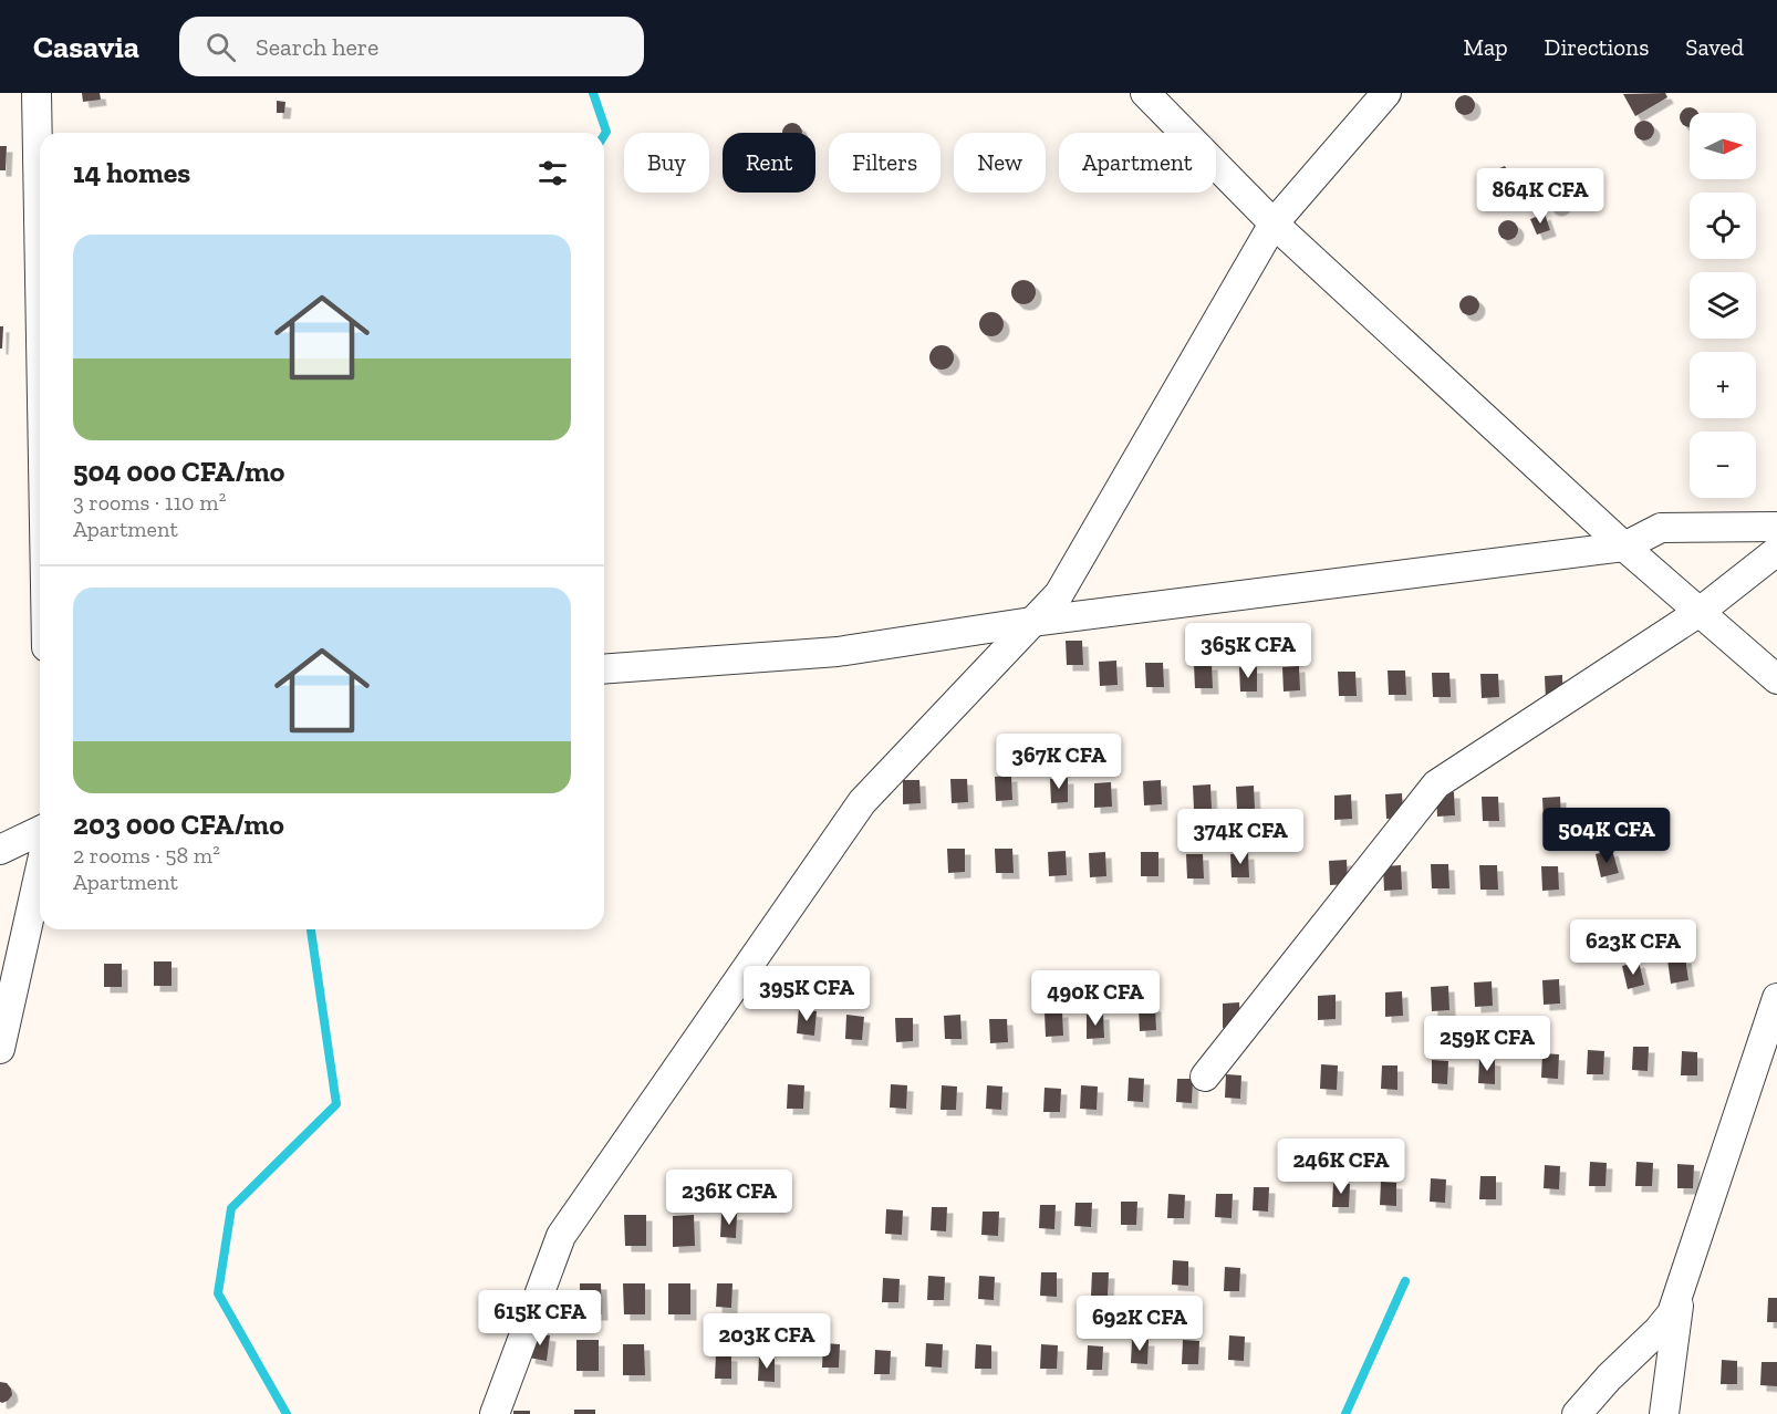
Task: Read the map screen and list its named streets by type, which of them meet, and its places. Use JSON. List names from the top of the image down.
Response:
{
  "north": "right",
  "page": {
    "header": "Casavia",
    "search": "Search here",
    "nav": ["Map", "Directions", "Saved"],
    "map_buttons": ["+", "−"],
    "chip": [
      "Buy",
      "Rent",
      "Filters",
      "New",
      "Apartment"
    ],
    "heading": "14 homes",
    "price": [
      "864K CFA",
      "365K CFA",
      "367K CFA",
      "504K CFA",
      "374K CFA",
      "623K CFA",
      "395K CFA",
      "490K CFA",
      "259K CFA",
      "246K CFA",
      "236K CFA",
      "615K CFA",
      "692K CFA",
      "203K CFA"
    ],
    "list": [
      {
        "name": "504 000 CFA/mo",
        "note": "3 rooms · 110 m² · Apartment"
      },
      {
        "name": "203 000 CFA/mo",
        "note": "2 rooms · 58 m² · Apartment"
      }
    ]
  }
}
